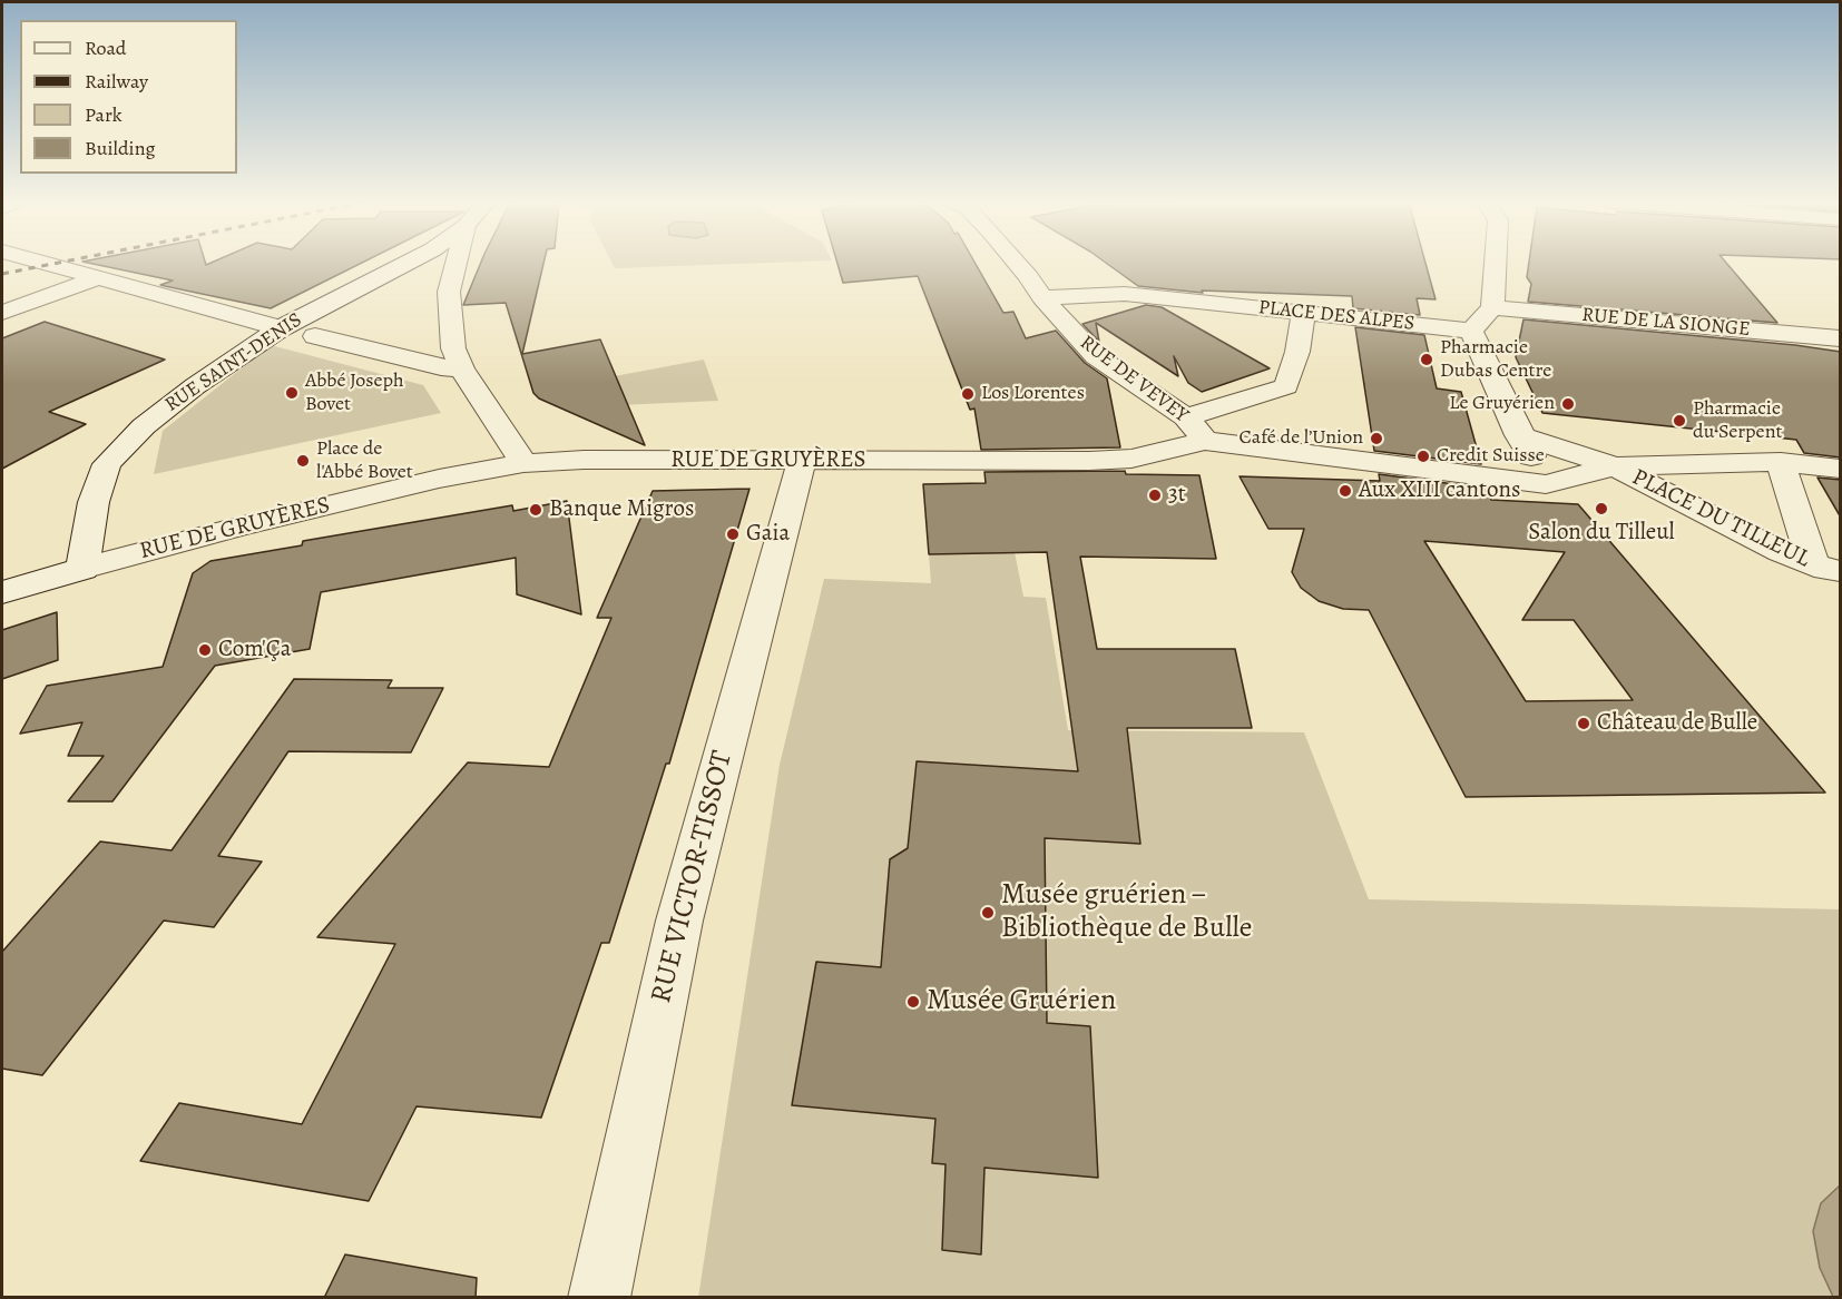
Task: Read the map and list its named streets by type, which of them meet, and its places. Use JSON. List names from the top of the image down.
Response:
{
  "streets": {
    "street": [
      "PLACE DES ALPES",
      "RUE DE LA SIONGE",
      "RUE SAINT-DENIS",
      "RUE DE VEVEY",
      "RUE DE GRUYÈRES",
      "PLACE DU TILLEUL",
      "RUE VICTOR-TISSOT"
    ]
  },
  "crossings": [
    ["PLACE DES ALPES", "RUE DE VEVEY"],
    ["RUE SAINT-DENIS", "RUE DE GRUYÈRES"],
    ["RUE DE VEVEY", "RUE DE GRUYÈRES"],
    ["RUE DE GRUYÈRES", "PLACE DU TILLEUL"],
    ["RUE DE GRUYÈRES", "RUE VICTOR-TISSOT"]
  ],
  "places": [
    "Pharmacie Dubas Centre",
    "Abbé Joseph Bovet",
    "Los Lorentes",
    "Le Gruyérien",
    "Pharmacie du Serpent",
    "Café de l’Union",
    "Credit Suisse",
    "Place de l'Abbé Bovet",
    "Aux XIII cantons",
    "3t",
    "Salon du Tilleul",
    "Banque Migros",
    "Gaia",
    "Com'Ça",
    "Château de Bulle",
    "Musée gruérien ‒ Bibliothèque de Bulle",
    "Musée Gruérien"
  ],
  "legend": [
    "Road",
    "Railway",
    "Park",
    "Building"
  ]
}
